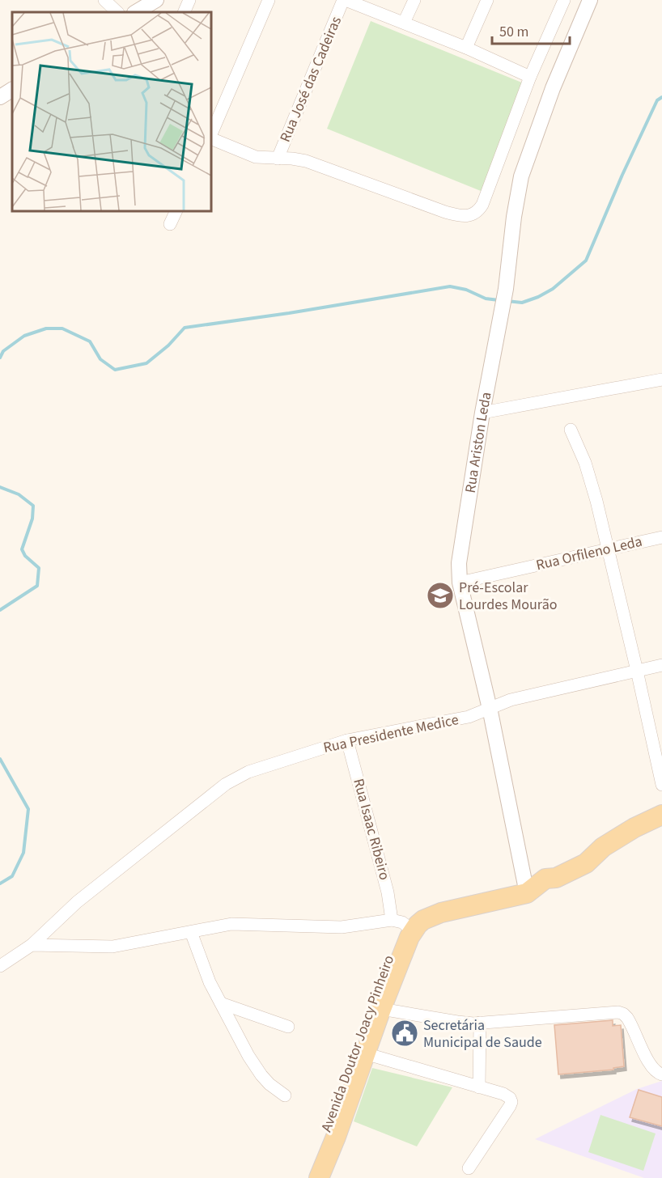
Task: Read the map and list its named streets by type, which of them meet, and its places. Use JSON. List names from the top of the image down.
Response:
{
  "streets": {
    "main road": ["Avenida Doutor Joacy Pinheiro"],
    "street": [
      "Rua José das Cadeiras",
      "Rua Ariston Leda",
      "Rua Orfileno Leda",
      "Rua Presidente Medice",
      "Rua Isaac Ribeiro"
    ]
  },
  "crossings": [
    ["Rua Ariston Leda", "Rua Orfileno Leda"],
    ["Rua Ariston Leda", "Rua Presidente Medice"],
    ["Rua Presidente Medice", "Rua Isaac Ribeiro"],
    ["Rua Isaac Ribeiro", "Avenida Doutor Joacy Pinheiro"]
  ],
  "places": {
    "school or university": ["Pré-Escolar Lourdes Mourão"],
    "public building": ["Secretária Municipal de Saude"]
  },
  "scale_bar": "50 m"
}
